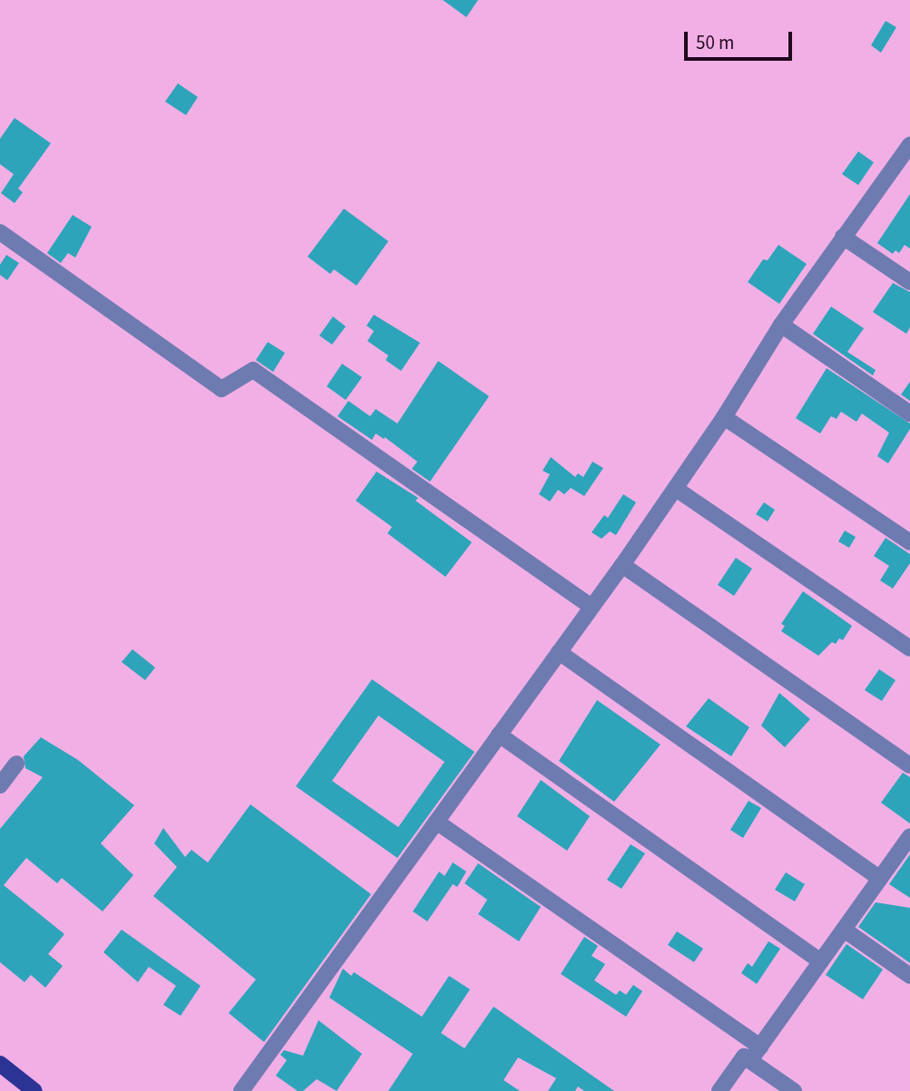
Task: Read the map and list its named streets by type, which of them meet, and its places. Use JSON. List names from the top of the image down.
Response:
{
  "scale_bar": "50 m"
}
